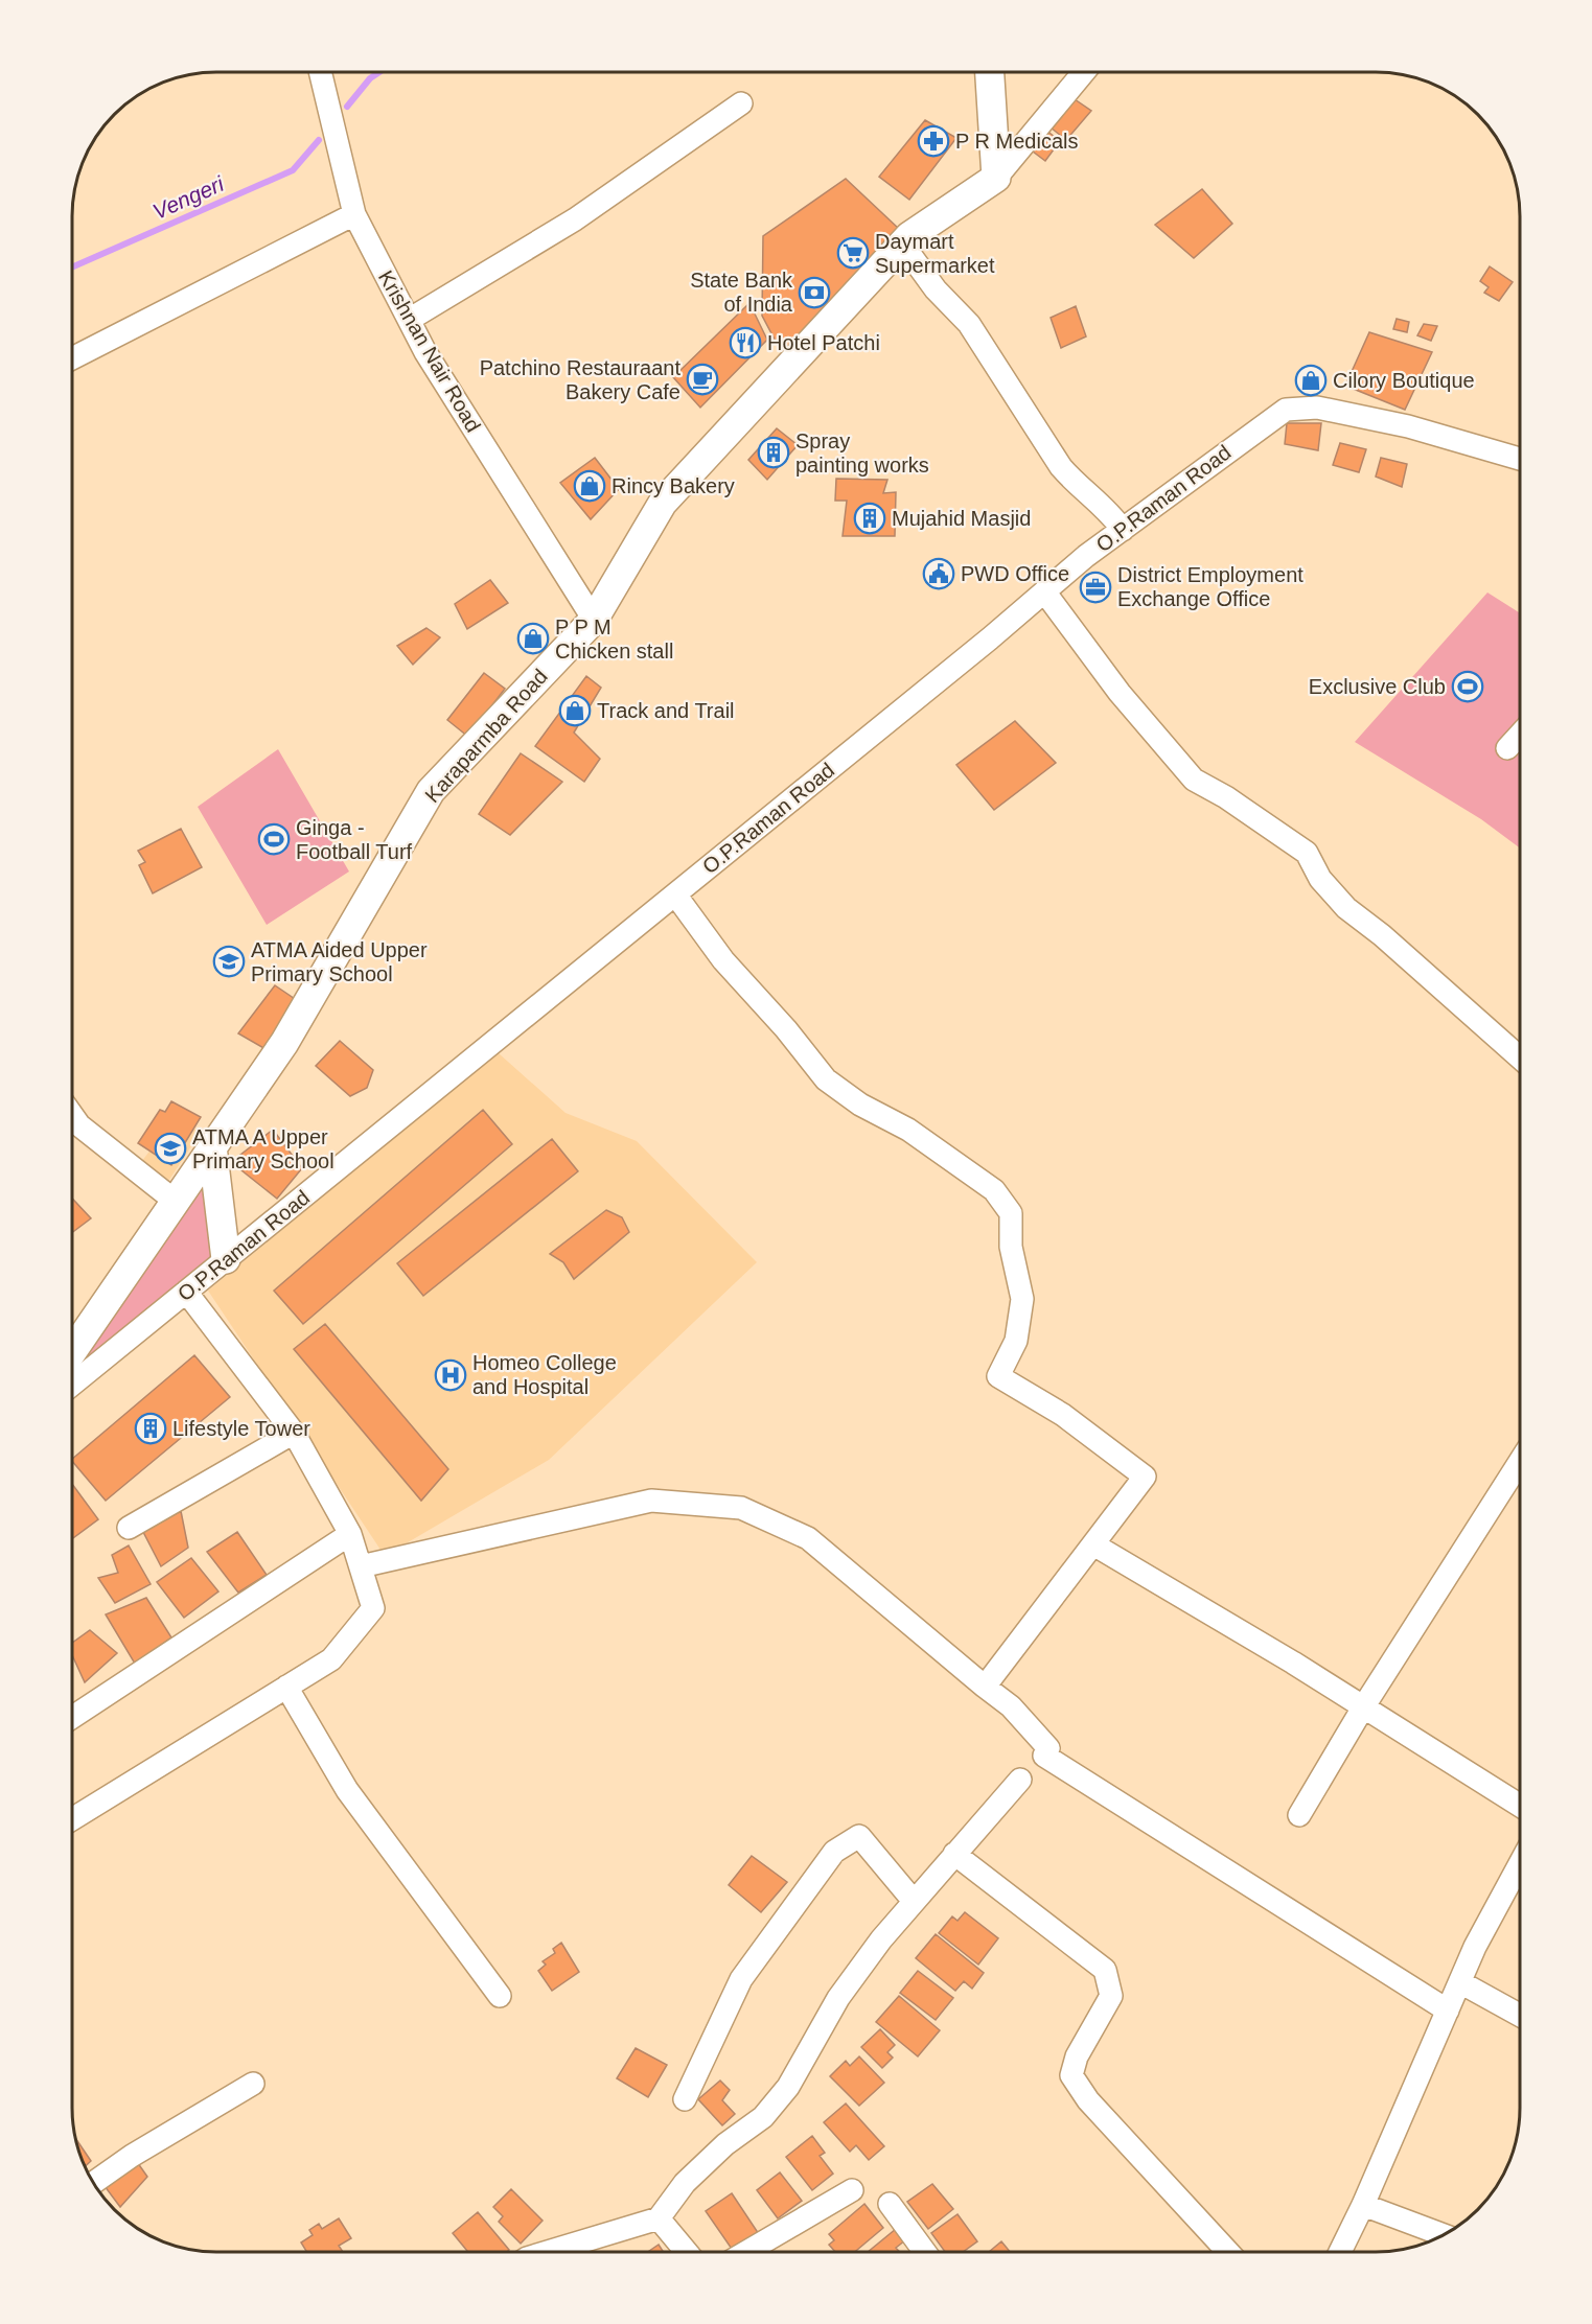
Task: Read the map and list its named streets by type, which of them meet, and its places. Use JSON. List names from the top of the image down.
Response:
{
  "streets": {
    "main road": ["Karaparmba Road"],
    "street": ["Krishnan Nair Road", "O.P.Raman Road"]
  },
  "crossings": [
    ["Krishnan Nair Road", "Karaparmba Road"]
  ],
  "water": ["Vengeri"],
  "places": {
    "pharmacy": ["P R Medicals"],
    "supermarket": ["Daymart Supermarket"],
    "bank": ["State Bank of India"],
    "restaurant": ["Hotel Patchi"],
    "cafe": ["Patchino Restauraant Bakery Cafe"],
    "shop": [
      "Cilory Boutique",
      "Rincy Bakery",
      "P P M Chicken stall",
      "Track and Trail"
    ],
    "building": ["Spray painting works", "Mujahid Masjid", "Lifestyle Tower"],
    "public building": ["PWD Office"],
    "office": ["District Employment Exchange Office"],
    "sports": ["Exclusive Club", "Ginga - Football Turf"],
    "school or university": ["ATMA Aided Upper Primary School", "ATMA A Upper Primary School"],
    "hospital": ["Homeo College and Hospital"]
  }
}
